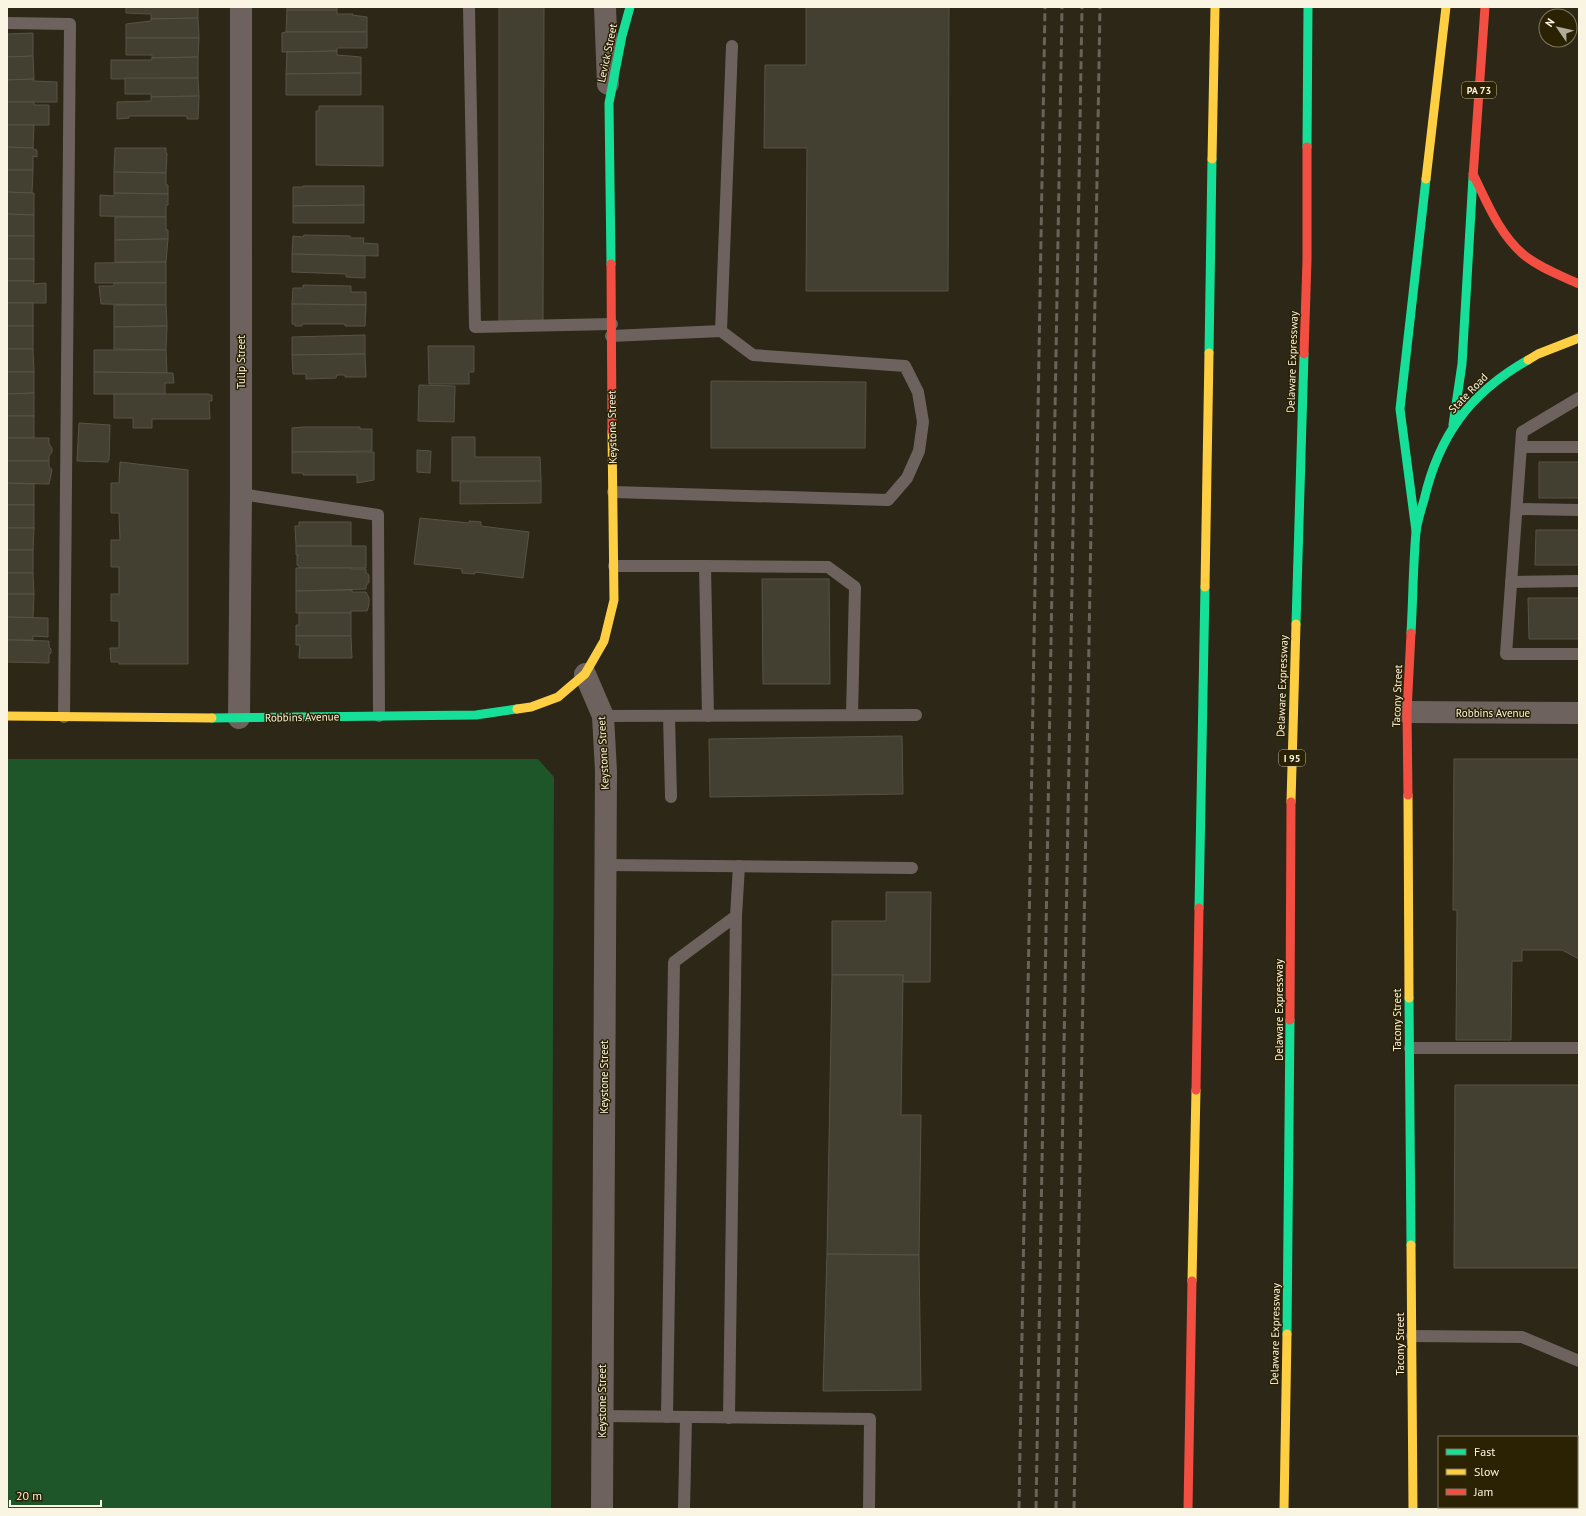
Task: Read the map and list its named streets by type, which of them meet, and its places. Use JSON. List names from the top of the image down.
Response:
{
  "streets": {
    "main road": [
      "Levick Street",
      "PA 73",
      "Delaware Expressway",
      "State Road",
      "Keystone Street",
      "Tacony Street",
      "Robbins Avenue",
      "I 95"
    ],
    "street": ["Tulip Street"]
  },
  "crossings": [
    ["Levick Street", "Keystone Street"],
    ["Tulip Street", "Robbins Avenue"],
    ["State Road", "Tacony Street"],
    ["Keystone Street", "Robbins Avenue"],
    ["Tacony Street", "Robbins Avenue"]
  ],
  "legend": ["Fast", "Slow", "Jam"],
  "scale_bar": "20 m",
  "north": "top left"
}
